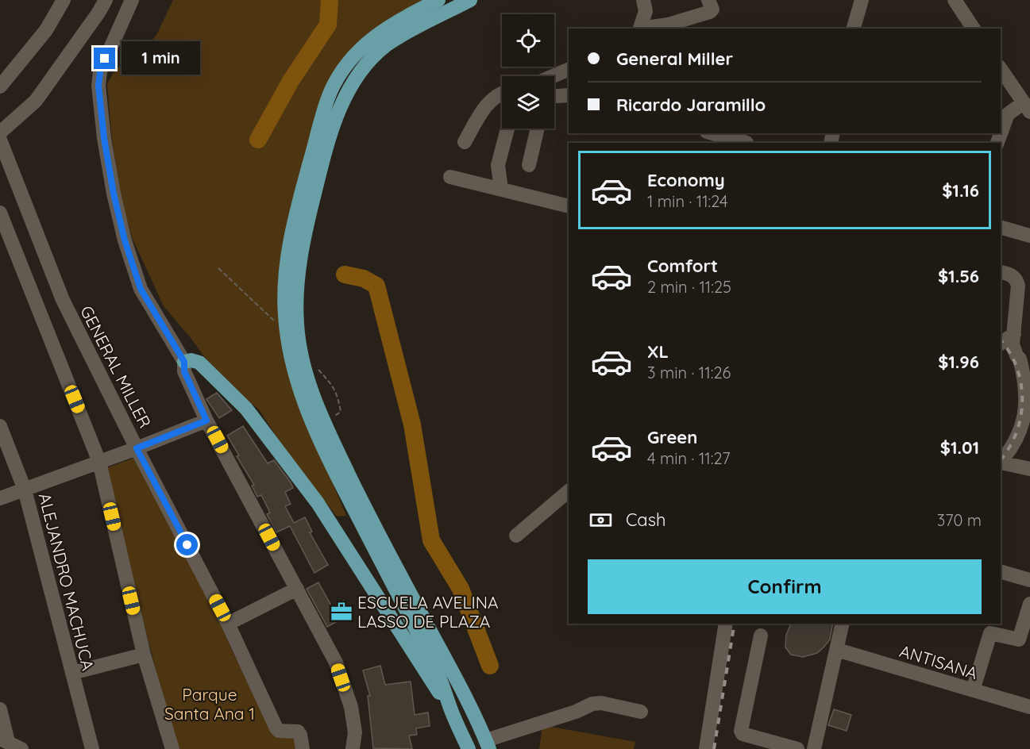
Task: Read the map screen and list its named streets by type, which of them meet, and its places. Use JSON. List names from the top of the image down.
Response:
{
  "streets": {
    "street": ["GENERAL MILLER", "ALEJANDRO MACHUCA", "ANTISANA"]
  },
  "parks": ["Parque Santa Ana 1"],
  "places": {
    "office": ["ESCUELA AVELINA LASSO DE PLAZA"]
  },
  "page": {
    "banner": ["General Miller", "Ricardo Jaramillo"],
    "bubble": "1 min",
    "list": [
      {
        "name": "Economy",
        "note": "1 min · 11:24",
        "value": "$1.16"
      },
      {
        "name": "Comfort",
        "note": "2 min · 11:25",
        "value": "$1.56"
      },
      {
        "name": "XL",
        "note": "3 min · 11:26",
        "value": "$1.96"
      },
      {
        "name": "Green",
        "note": "4 min · 11:27",
        "value": "$1.01"
      }
    ],
    "pay": ["Cash", "370 m"],
    "buttons": "Confirm"
  }
}
